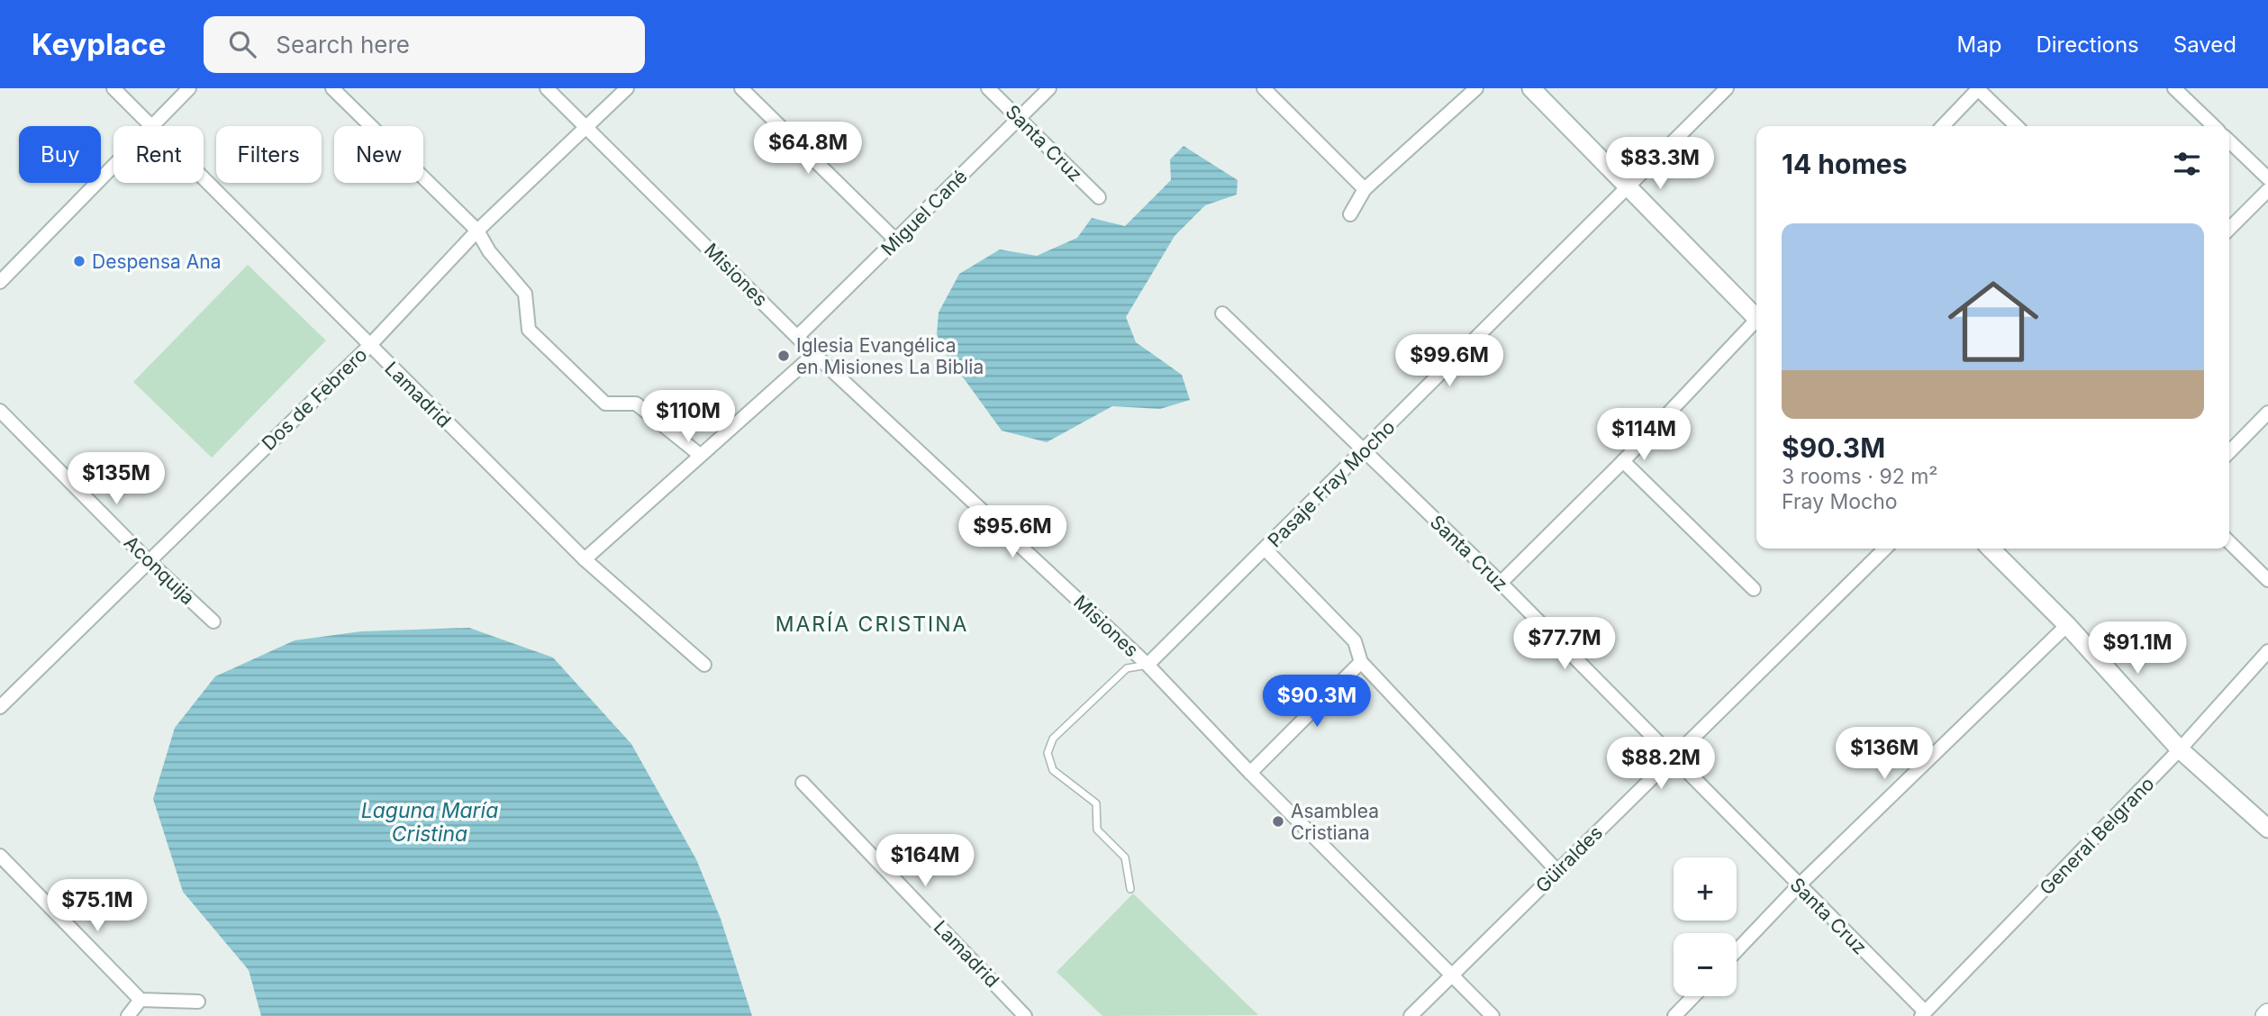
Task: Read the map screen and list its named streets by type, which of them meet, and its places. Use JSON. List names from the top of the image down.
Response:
{
  "streets": {
    "street": [
      "Santa Cruz",
      "Miguel Cané",
      "Misiones",
      "Lamadrid",
      "Dos de Febrero",
      "Pasaje Fray Mocho",
      "Aconquija",
      "General Belgrano",
      "Güiraldes"
    ]
  },
  "crossings": [
    ["Santa Cruz", "Miguel Cané"],
    ["Santa Cruz", "Pasaje Fray Mocho"],
    ["Santa Cruz", "General Belgrano"],
    ["Santa Cruz", "Güiraldes"],
    ["Miguel Cané", "Misiones"],
    ["Misiones", "Dos de Febrero"],
    ["Misiones", "Pasaje Fray Mocho"],
    ["Misiones", "Güiraldes"],
    ["Lamadrid", "Dos de Febrero"],
    ["Dos de Febrero", "Aconquija"]
  ],
  "districts": ["MARÍA CRISTINA"],
  "water": ["Laguna María Cristina"],
  "places": ["Despensa Ana", "Iglesia Evangélica en Misiones La Biblia", "Asamblea Cristiana"],
  "page": {
    "header": "Keyplace",
    "search": "Search here",
    "nav": ["Map", "Directions", "Saved"],
    "price": [
      "$64.8M",
      "$83.3M",
      "$99.6M",
      "$110M",
      "$114M",
      "$135M",
      "$95.6M",
      "$77.7M",
      "$91.1M",
      "$90.3M",
      "$136M",
      "$88.2M",
      "$164M",
      "$75.1M"
    ],
    "chip": [
      "Buy",
      "Rent",
      "Filters",
      "New"
    ],
    "heading": "14 homes",
    "list": [
      {
        "name": "$90.3M",
        "note": "3 rooms · 92 m² · Fray Mocho"
      }
    ],
    "map_buttons": ["+", "−"]
  }
}
